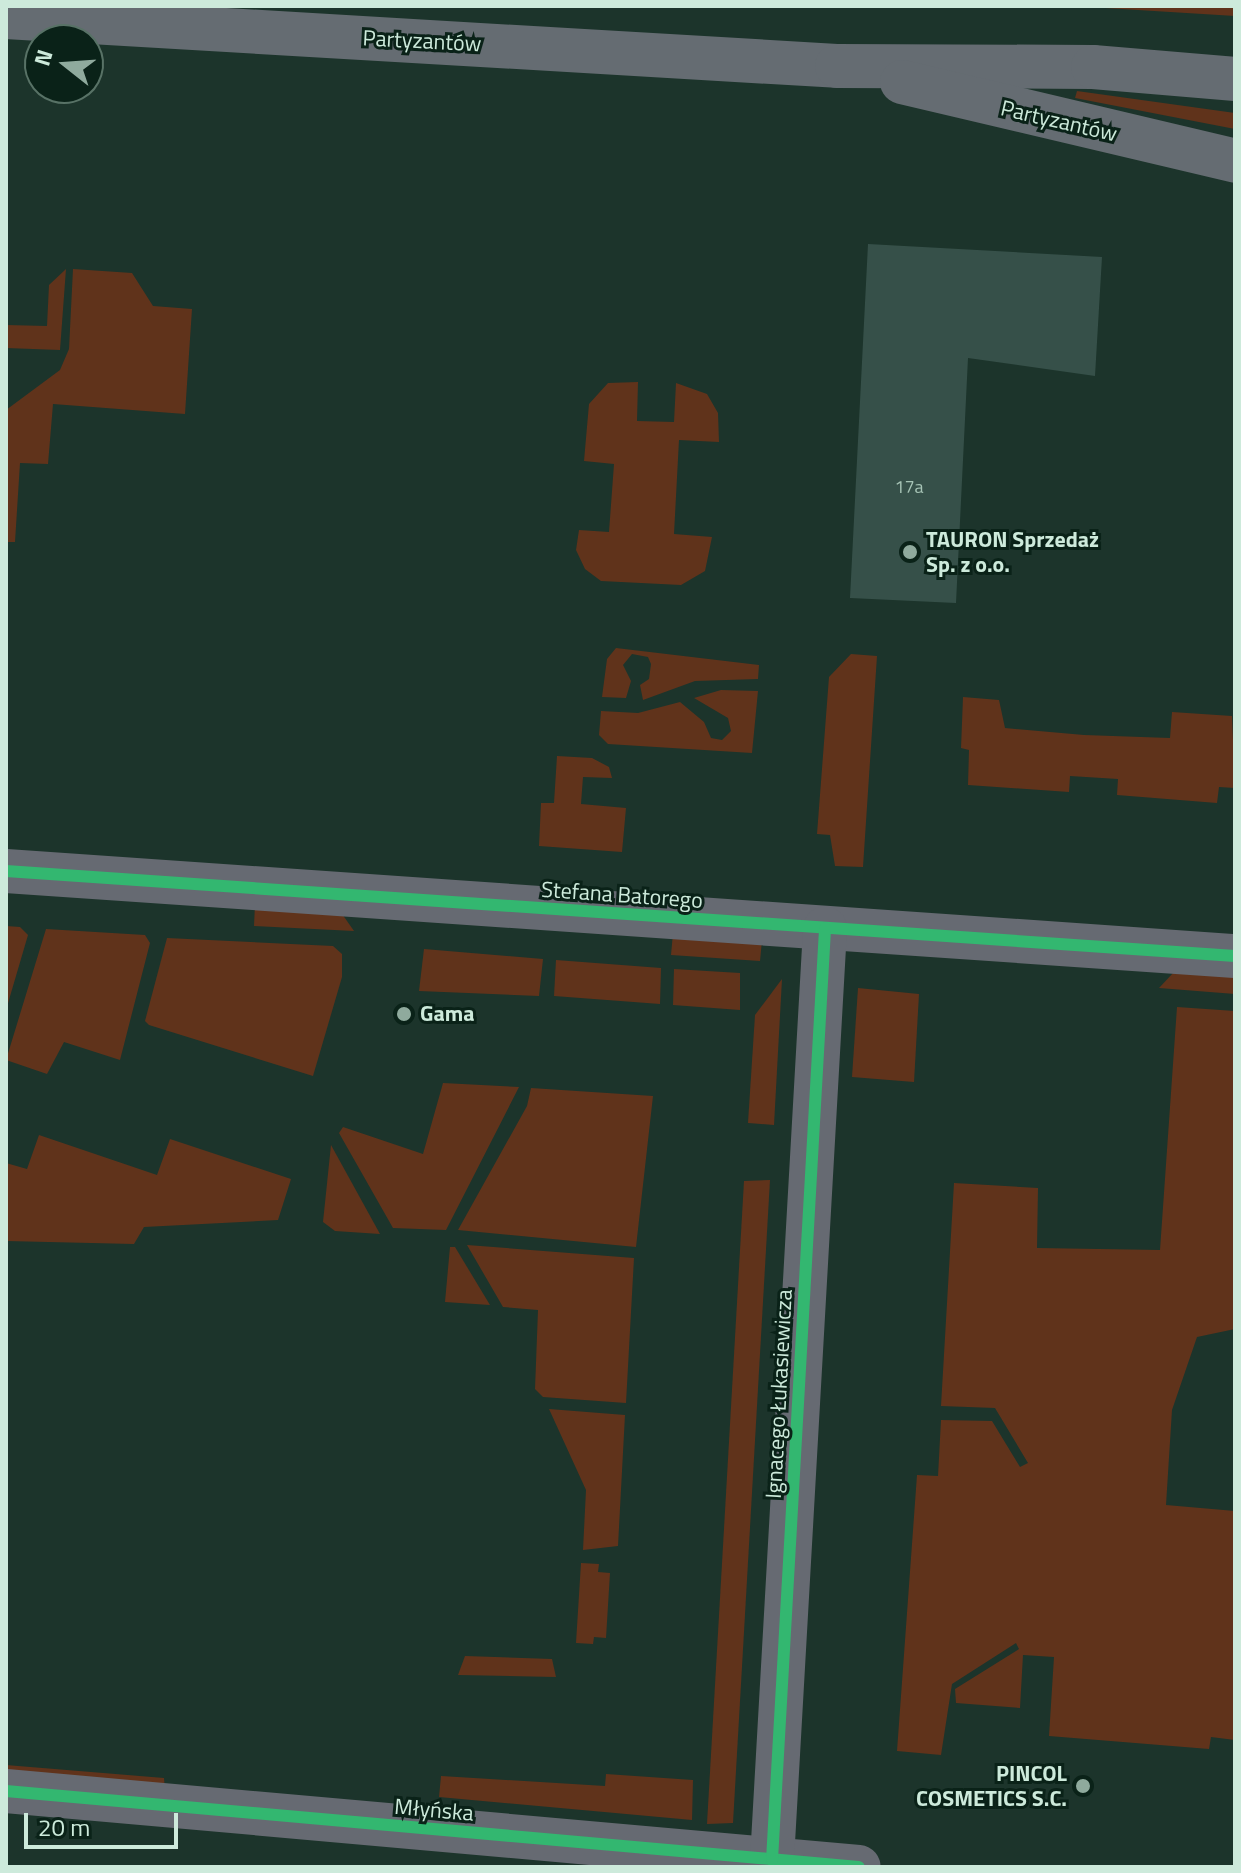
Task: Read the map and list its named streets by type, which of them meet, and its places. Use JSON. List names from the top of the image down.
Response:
{
  "streets": {
    "main road": ["Partyzantów"],
    "street": ["Stefana Batorego", "Ignacego Łukasiewicza", "Młyńska"]
  },
  "crossings": [
    ["Stefana Batorego", "Ignacego Łukasiewicza"],
    ["Ignacego Łukasiewicza", "Młyńska"]
  ],
  "places": ["TAURON Sprzedaż Sp. z o.o.", "Gama", "PINCOL COSMETICS S.C."],
  "house_numbers": ["17a"],
  "scale_bar": "20 m",
  "north": "left"
}
